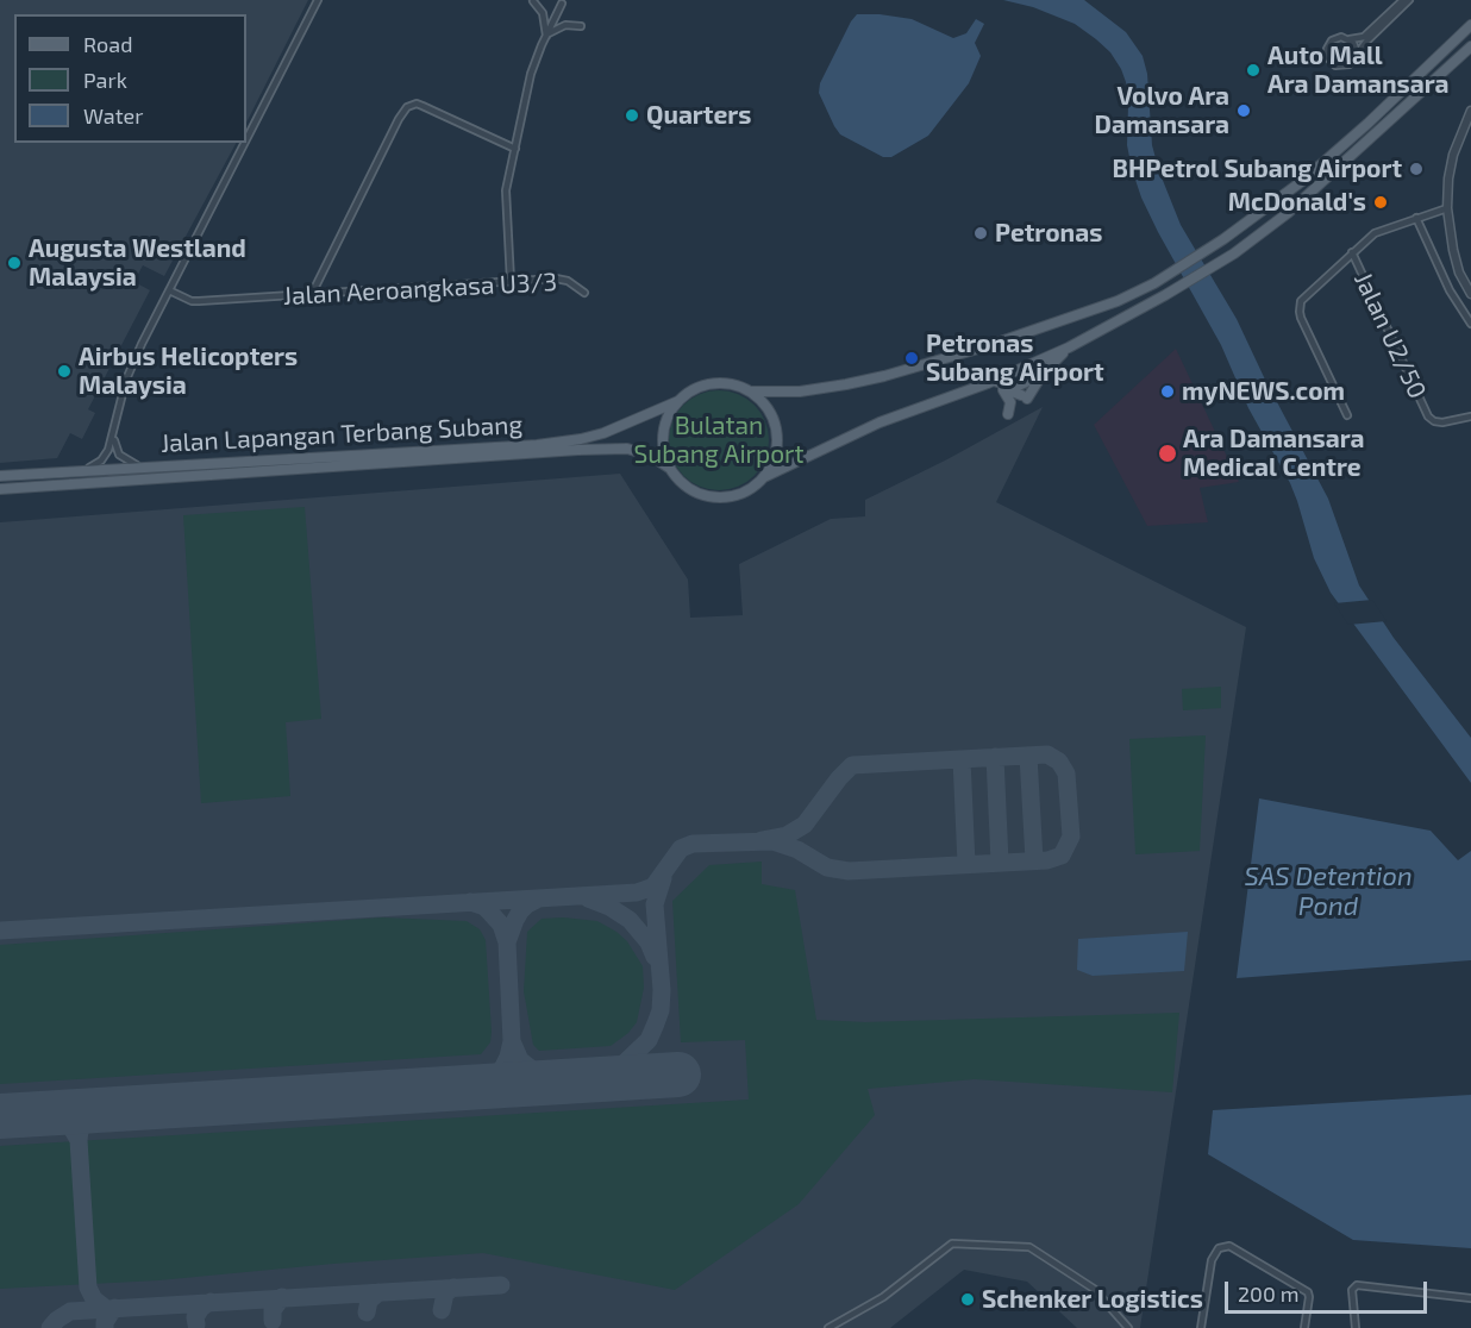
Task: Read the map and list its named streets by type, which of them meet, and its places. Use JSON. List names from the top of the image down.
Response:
{
  "streets": {
    "main road": ["Jalan Lapangan Terbang Subang"],
    "street": ["Jalan Aeroangkasa U3/3", "Jalan U2/50"]
  },
  "water": ["SAS Detention Pond"],
  "parks": ["Bulatan Subang Airport"],
  "places": [
    "Auto Mall Ara Damansara",
    "Volvo Ara Damansara",
    "Quarters",
    "BHPetrol Subang Airport",
    "McDonald's",
    "Petronas",
    "Augusta Westland Malaysia",
    "Petronas Subang Airport",
    "Airbus Helicopters Malaysia",
    "myNEWS.com",
    "Ara Damansara Medical Centre",
    "Schenker Logistics"
  ],
  "legend": ["Road", "Park", "Water"],
  "scale_bar": "200 m"
}
